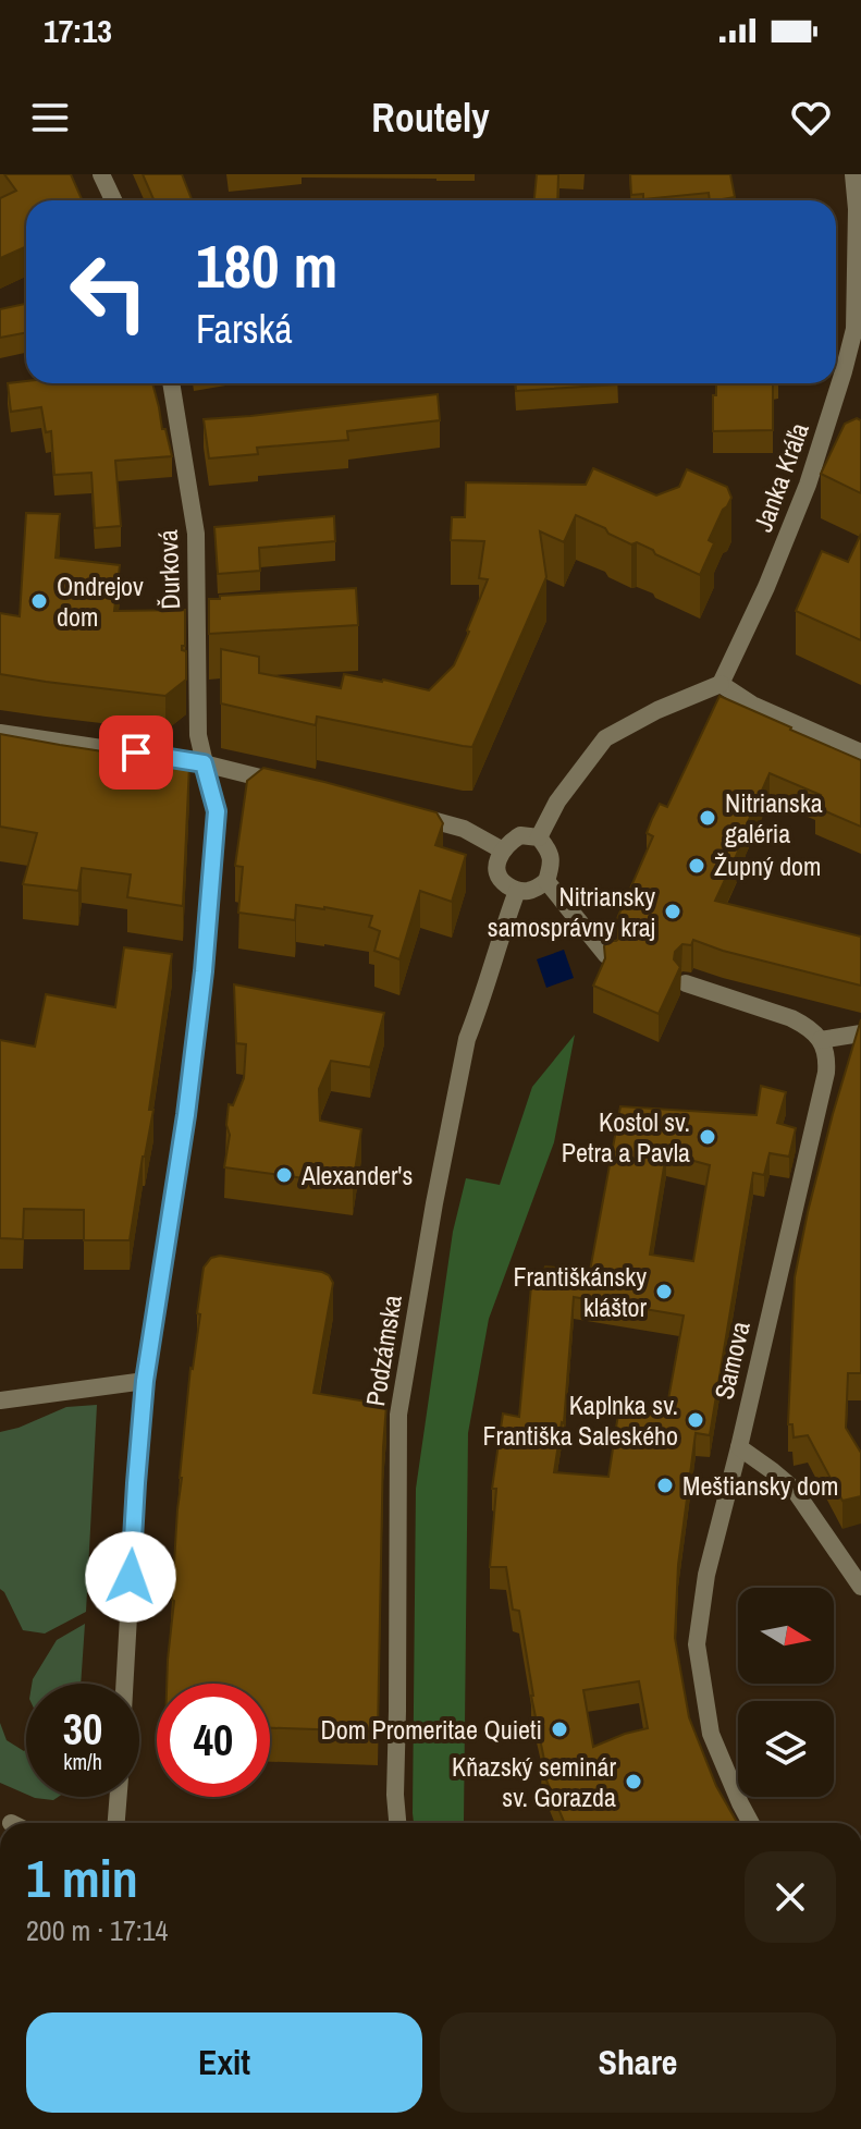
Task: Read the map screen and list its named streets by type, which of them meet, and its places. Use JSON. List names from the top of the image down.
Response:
{
  "streets": {
    "street": [
      "Janka Kráľa",
      "Ďurková",
      "Podzámska",
      "Samova"
    ]
  },
  "places": [
    "Ondrejov dom",
    "Nitrianska galéria",
    "Župný dom",
    "Nitriansky samosprávny kraj",
    "Kostol sv. Petra a Pavla",
    "Alexander's",
    "Františkánsky kláštor",
    "Kaplnka sv. Františka Saleského",
    "Meštiansky dom",
    "Dom Promeritae Quieti",
    "Kňazský seminár sv. Gorazda"
  ],
  "north": "right",
  "page": {
    "status": "17:13",
    "header": "Routely",
    "turn": ["180 m", "Farská"],
    "speed": "30 km/h",
    "limit": "40",
    "heading": ["1 min", "200 m · 17:14"],
    "buttons": ["Exit", "Share"]
  }
}
